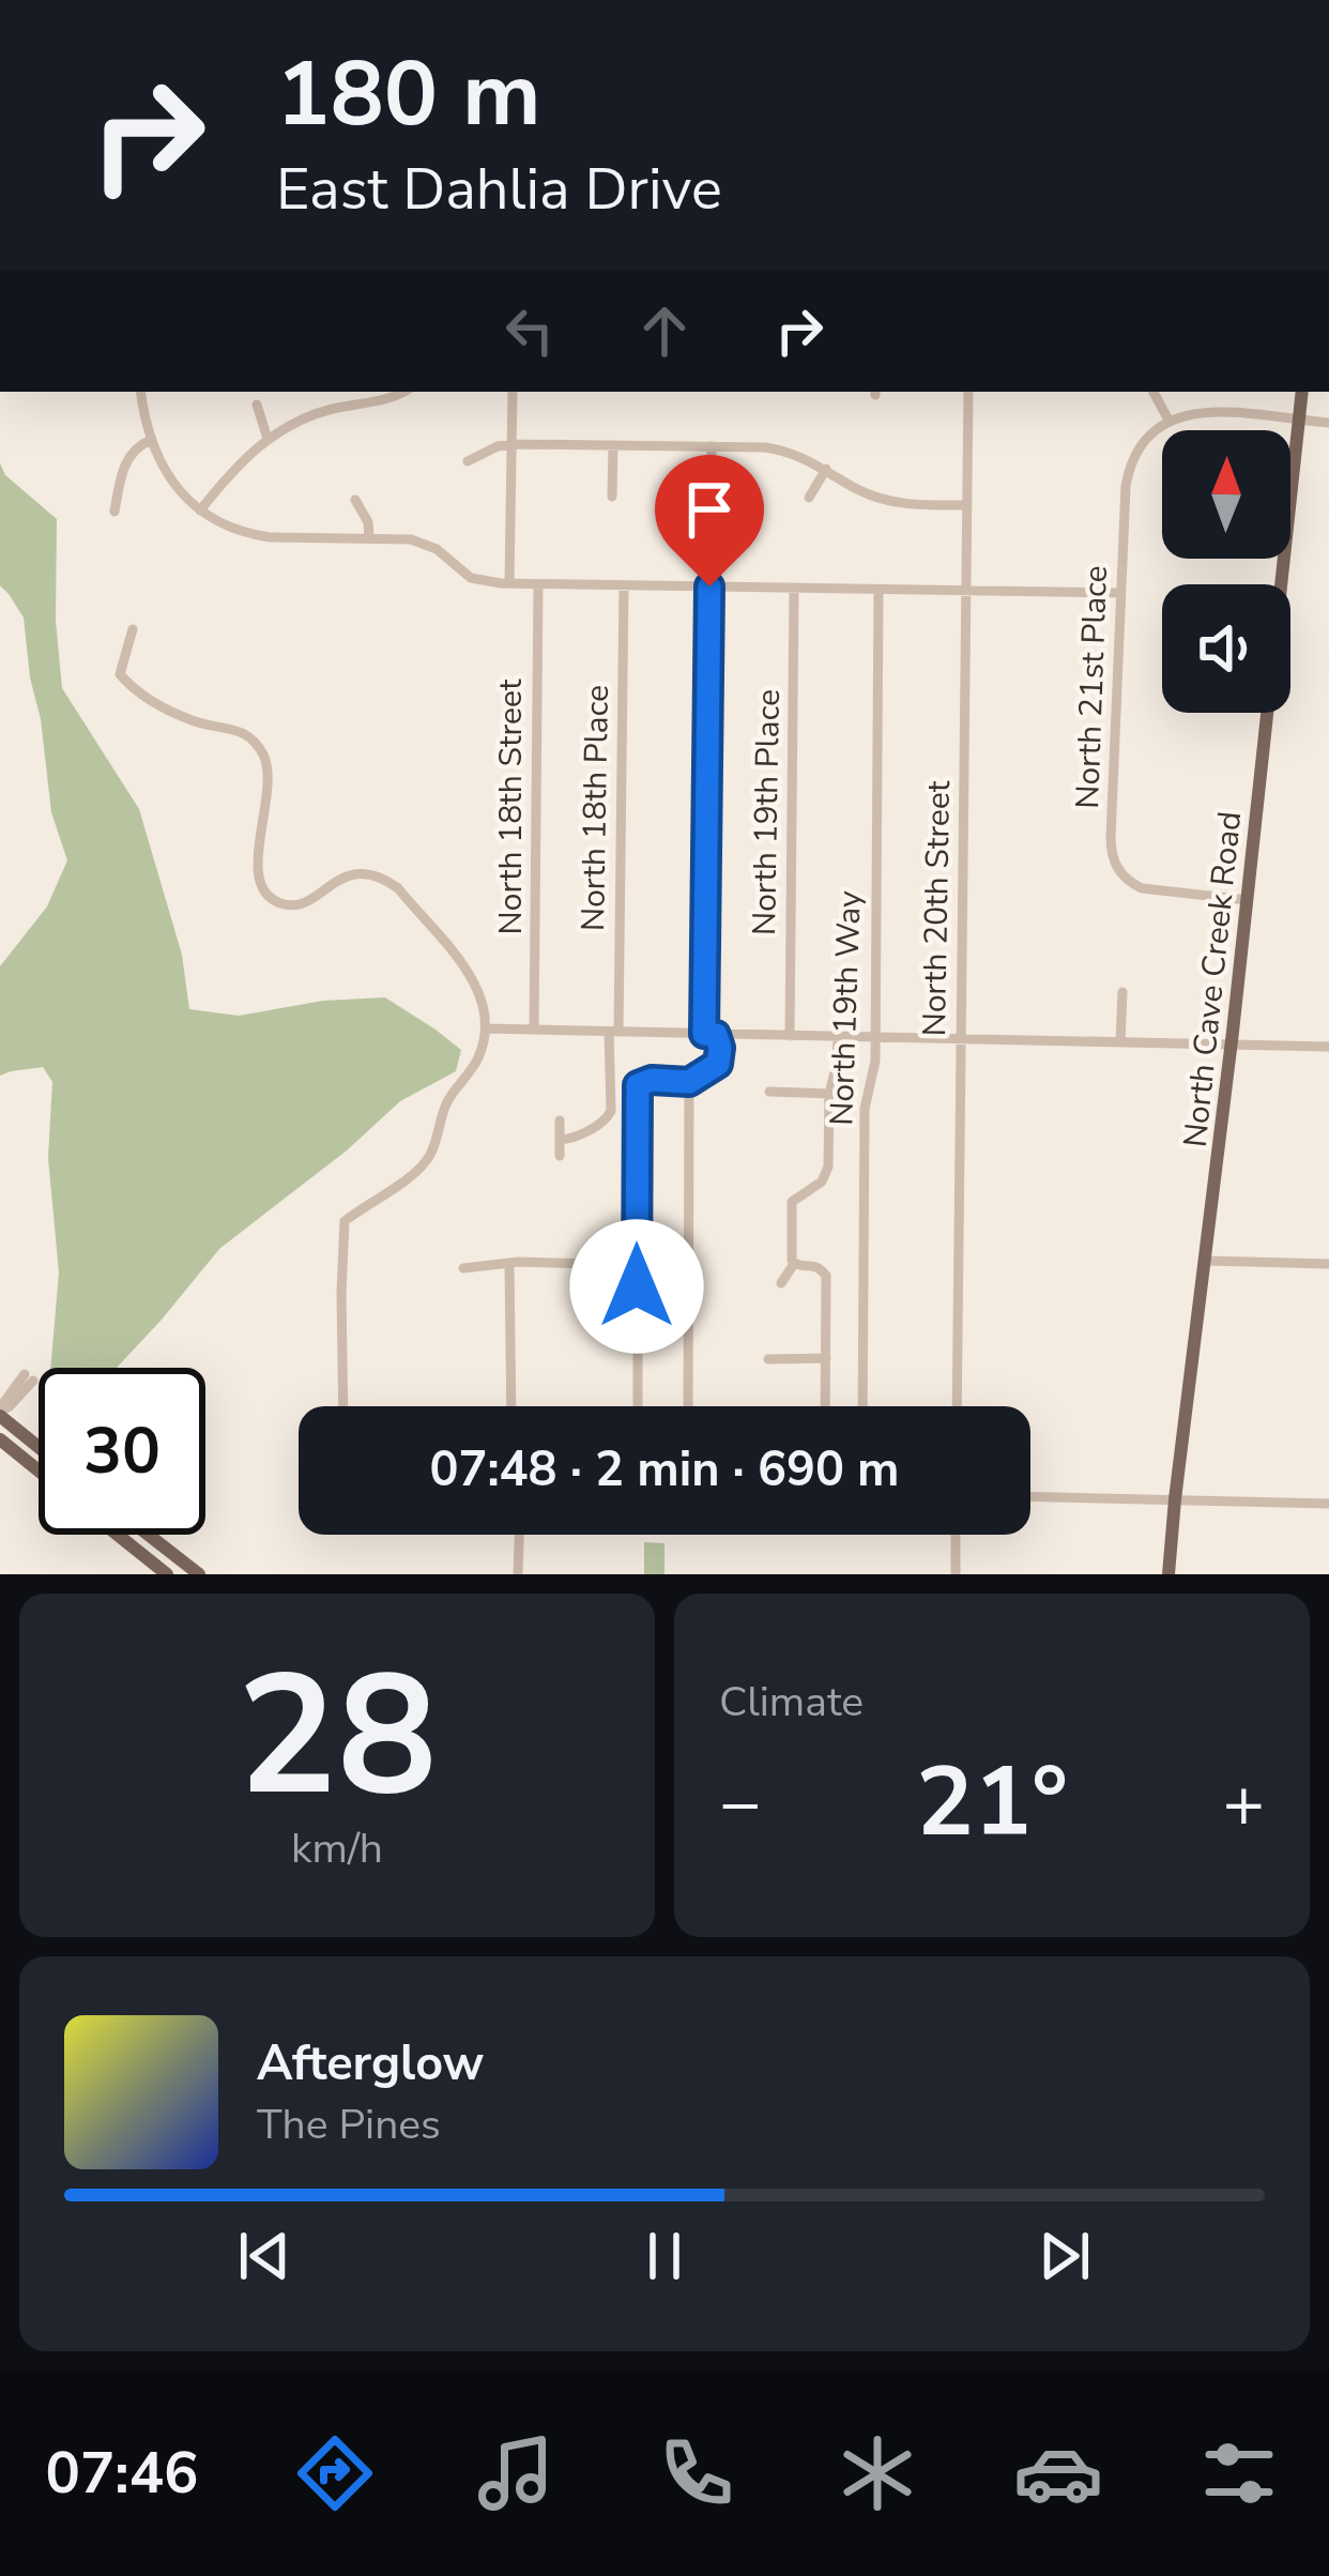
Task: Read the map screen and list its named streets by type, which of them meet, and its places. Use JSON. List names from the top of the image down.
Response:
{
  "streets": {
    "main road": ["North Cave Creek Road"],
    "street": [
      "North 21st Place",
      "North 18th Street",
      "North 18th Place",
      "North 19th Place",
      "North 20th Street",
      "North 19th Way"
    ]
  },
  "crossings": [
    ["North 21st Place", "North Cave Creek Road"]
  ],
  "north": "top",
  "page": {
    "turn": ["180 m", "East Dahlia Drive"],
    "limit": "30",
    "trip": "07:48 · 2 min · 690 m",
    "tile": [
      ["28", "km/h"],
      "Climate"
    ],
    "heat": ["−", "21°", "+"],
    "song": ["Afterglow", "The Pines"],
    "tabs": "07:46"
  }
}
